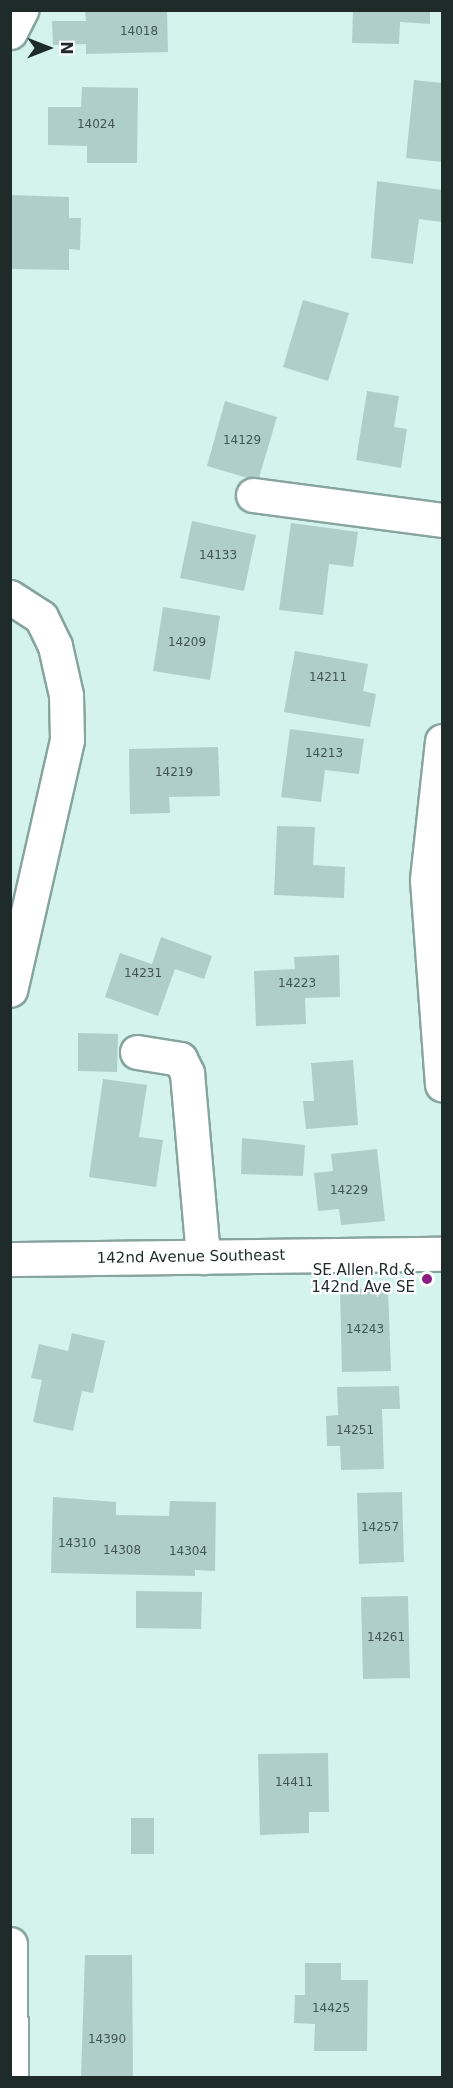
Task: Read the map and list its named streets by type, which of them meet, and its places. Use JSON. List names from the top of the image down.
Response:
{
  "streets": {
    "street": ["142nd Avenue Southeast"]
  },
  "places": ["SE Allen Rd & 142nd Ave SE"],
  "house_numbers": [
    "14018",
    "14024",
    "14129",
    "14133",
    "14209",
    "14211",
    "14213",
    "14219",
    "14231",
    "14223",
    "14229",
    "14243",
    "14251",
    "14257",
    "14310",
    "14308",
    "14304",
    "14261",
    "14411",
    "14425",
    "14390"
  ],
  "north": "right"
}
